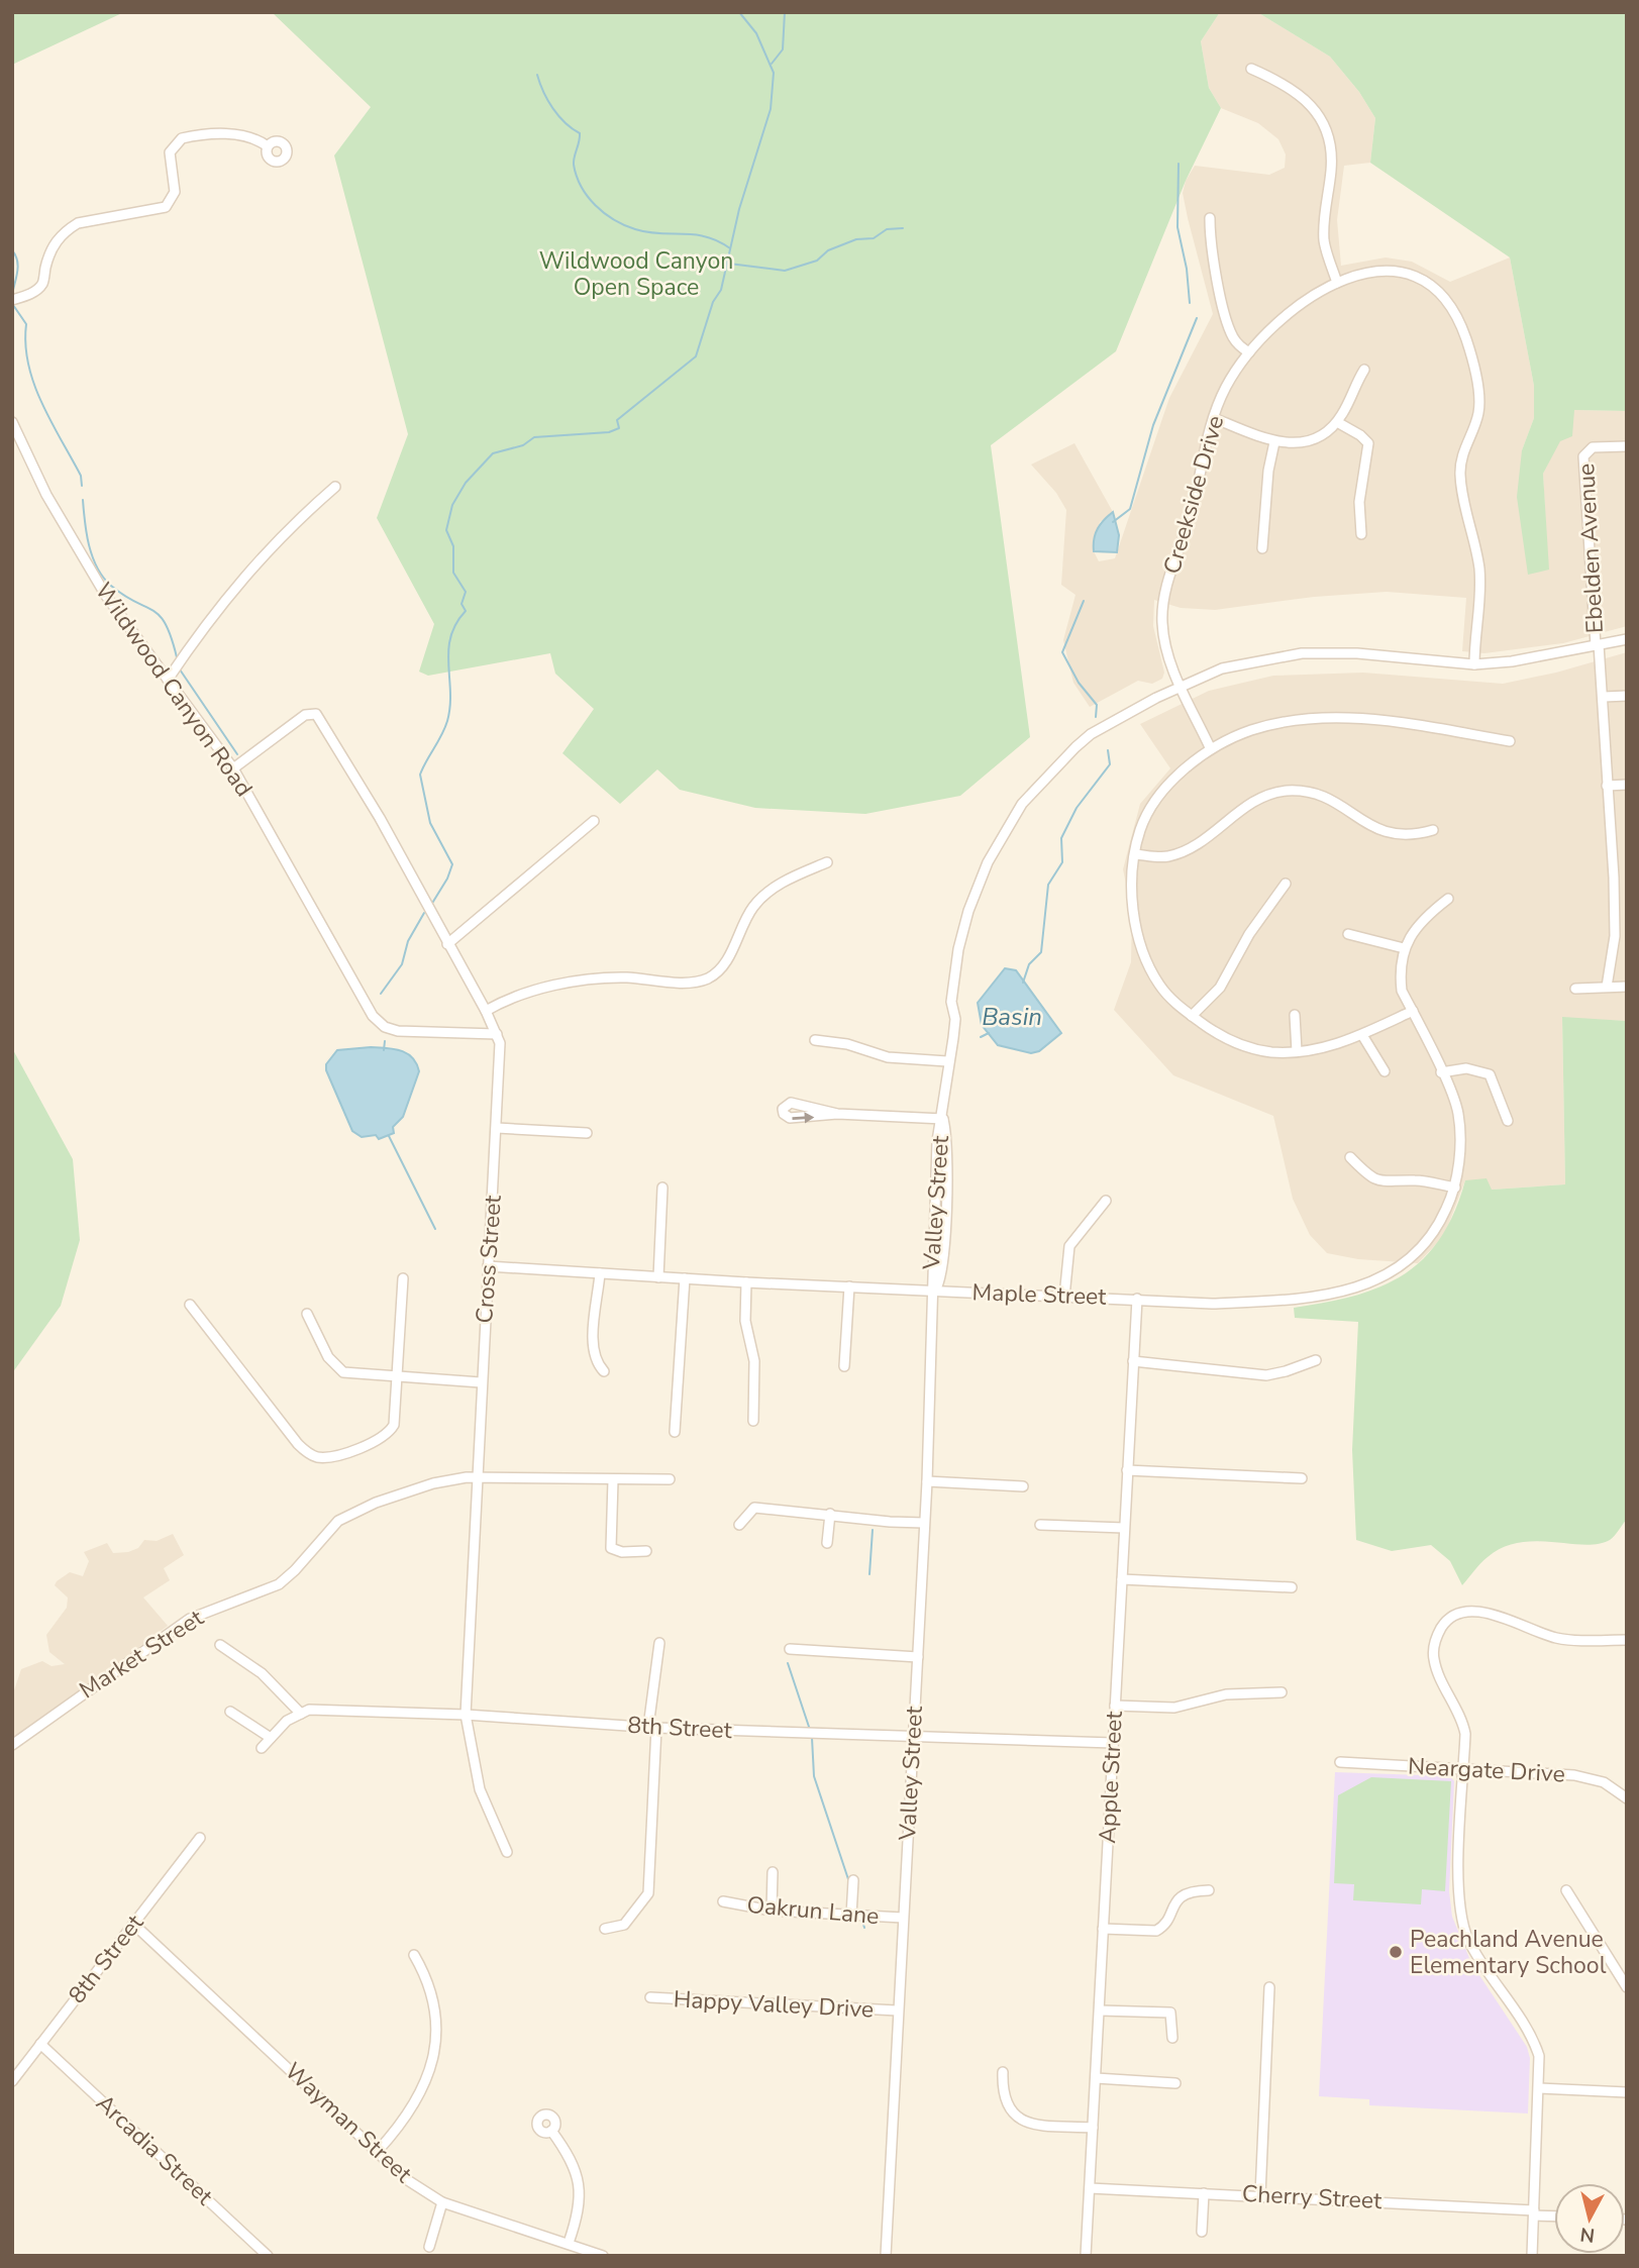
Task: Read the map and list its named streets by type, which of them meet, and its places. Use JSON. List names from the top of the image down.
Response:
{
  "streets": {
    "street": [
      "Creekside Drive",
      "Ebelden Avenue",
      "Wildwood Canyon Road",
      "Valley Street",
      "Cross Street",
      "Maple Street",
      "Market Street",
      "8th Street",
      "Neargate Drive",
      "Apple Street",
      "Oakrun Lane",
      "Happy Valley Drive",
      "Wayman Street",
      "Arcadia Street",
      "Cherry Street"
    ]
  },
  "crossings": [
    ["Creekside Drive", "Valley Street"],
    ["Ebelden Avenue", "Valley Street"],
    ["Wildwood Canyon Road", "Cross Street"],
    ["Valley Street", "Maple Street"],
    ["Valley Street", "8th Street"],
    ["Valley Street", "Oakrun Lane"],
    ["Valley Street", "Happy Valley Drive"],
    ["Cross Street", "Maple Street"],
    ["Cross Street", "Market Street"],
    ["Cross Street", "8th Street"],
    ["Maple Street", "Apple Street"],
    ["8th Street", "Apple Street"],
    ["8th Street", "Wayman Street"],
    ["8th Street", "Arcadia Street"],
    ["Apple Street", "Cherry Street"]
  ],
  "water": ["Basin"],
  "parks": ["Wildwood Canyon Open Space"],
  "places": ["Peachland Avenue Elementary School"],
  "north": "bottom"
}
